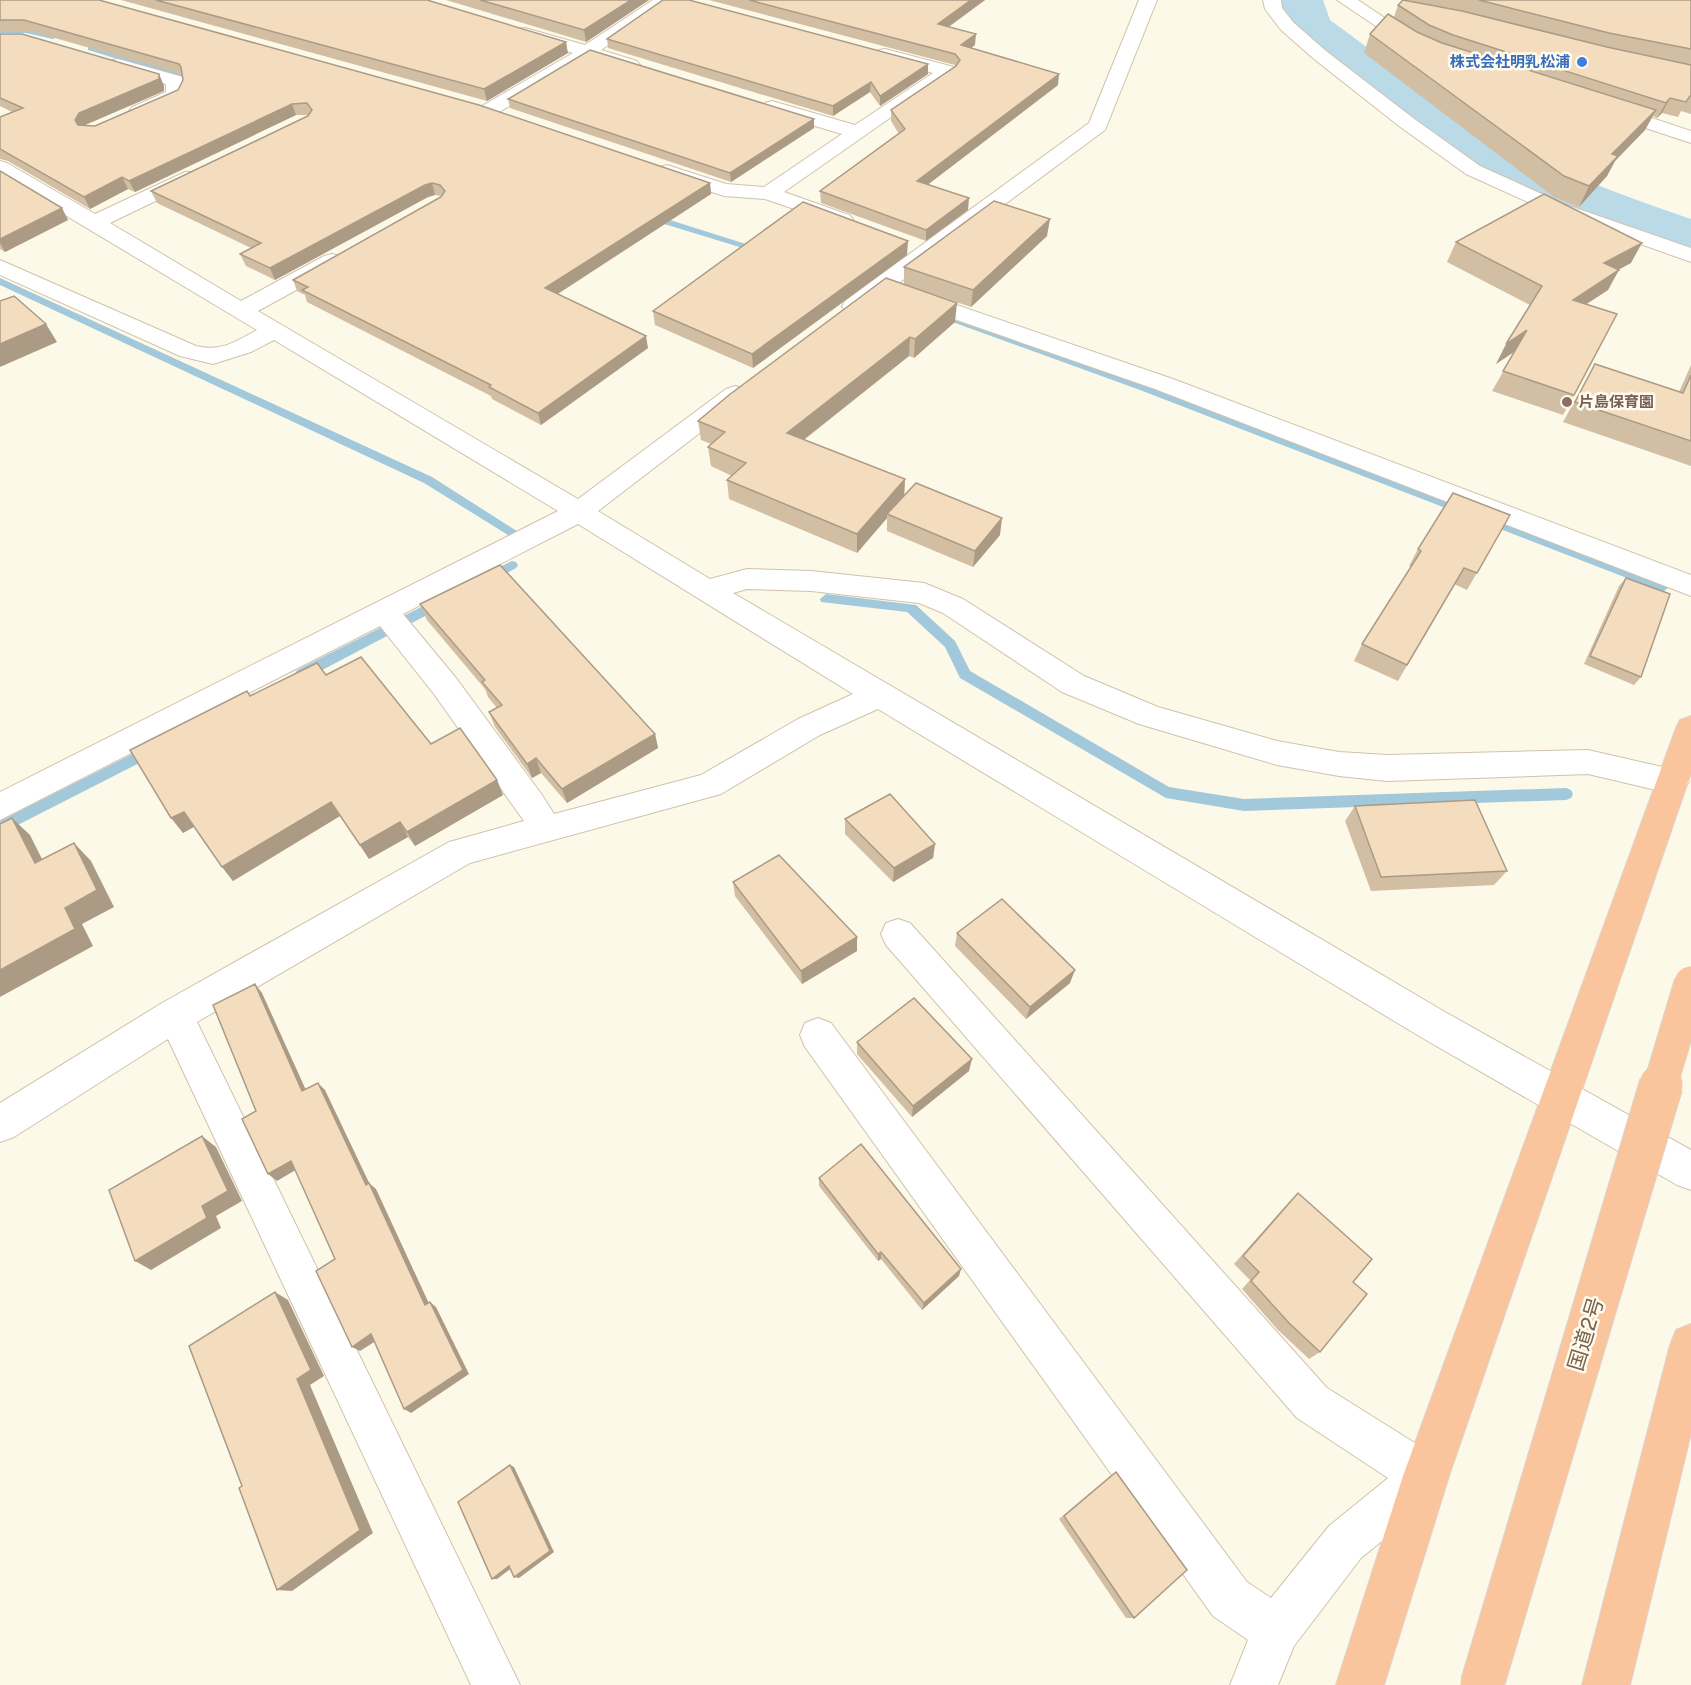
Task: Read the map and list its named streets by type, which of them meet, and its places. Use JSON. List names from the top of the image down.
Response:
{
  "streets": {
    "highway": ["国道2号"]
  },
  "places": ["株式会社明乳松浦", "片島保育園"]
}
